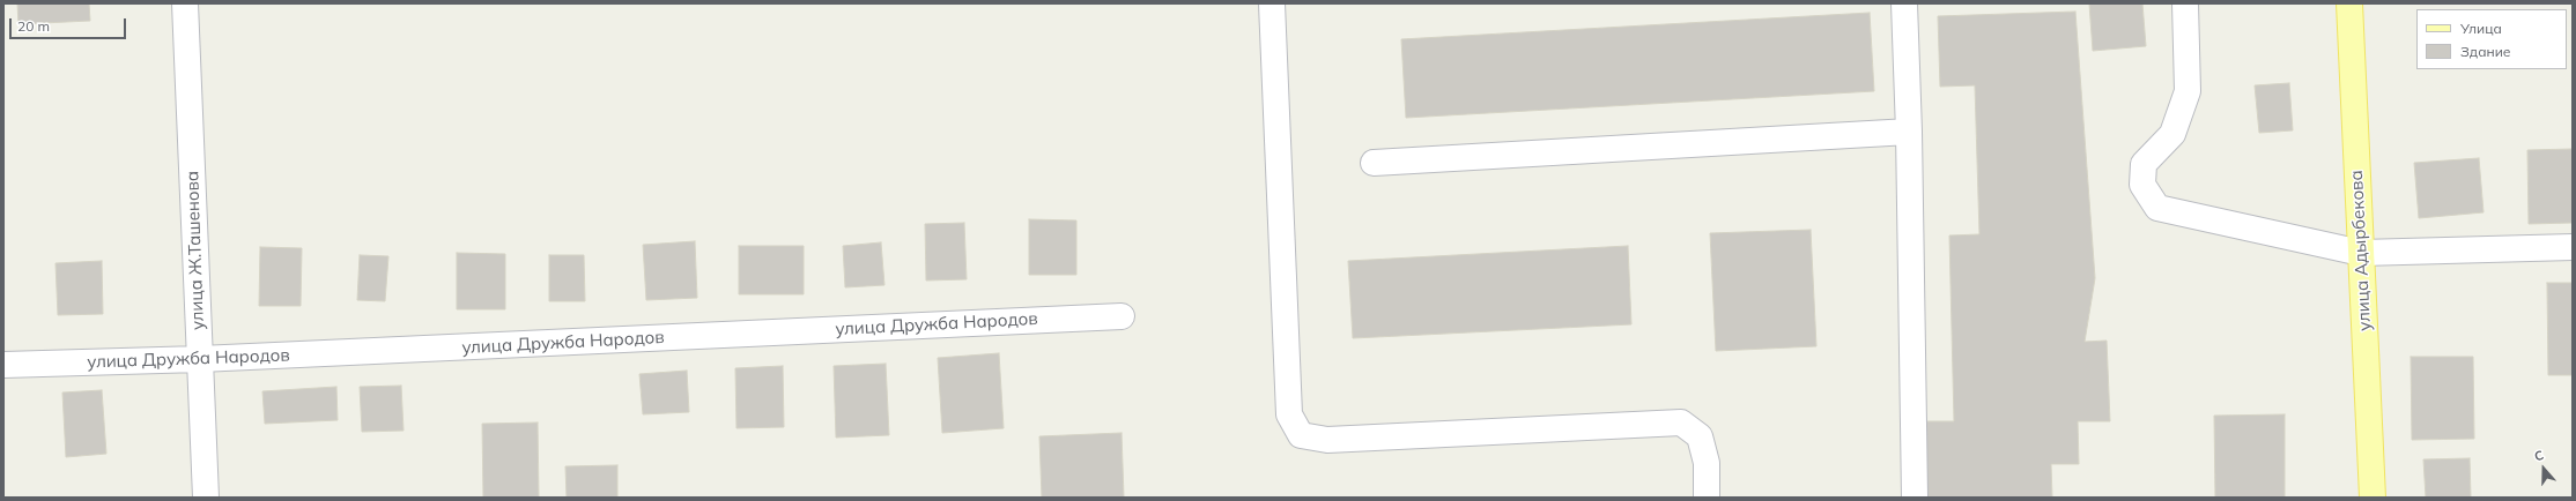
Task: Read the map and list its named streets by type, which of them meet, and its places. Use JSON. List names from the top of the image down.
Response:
{
  "streets": {
    "main road": ["улица Адырбекова"],
    "street": ["улица Ж.Ташенова", "улица Дружба Народов"]
  },
  "crossings": [
    ["улица Ж.Ташенова", "улица Дружба Народов"]
  ],
  "legend": ["Улица", "Здание"],
  "scale_bar": "20 m",
  "north": "top"
}
